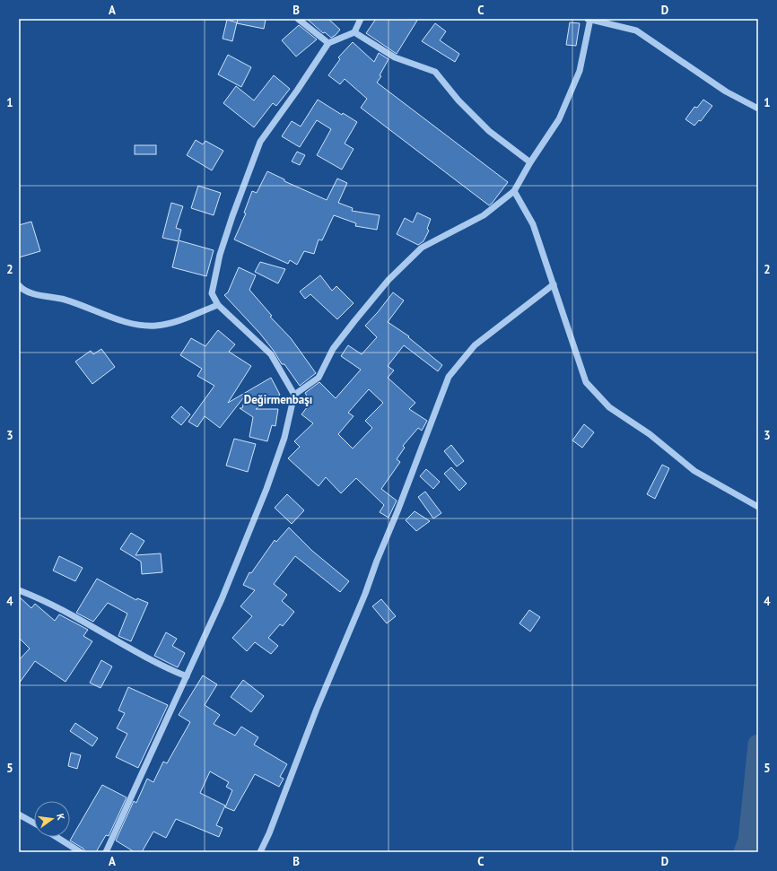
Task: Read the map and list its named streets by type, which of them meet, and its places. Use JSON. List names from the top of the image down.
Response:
{
  "districts": ["Değirmenbaşı"],
  "north": "right",
  "grid": {
    "columns": [
      "A",
      "B",
      "C",
      "D"
    ],
    "rows": [
      "1",
      "2",
      "3",
      "4",
      "5"
    ]
  }
}
